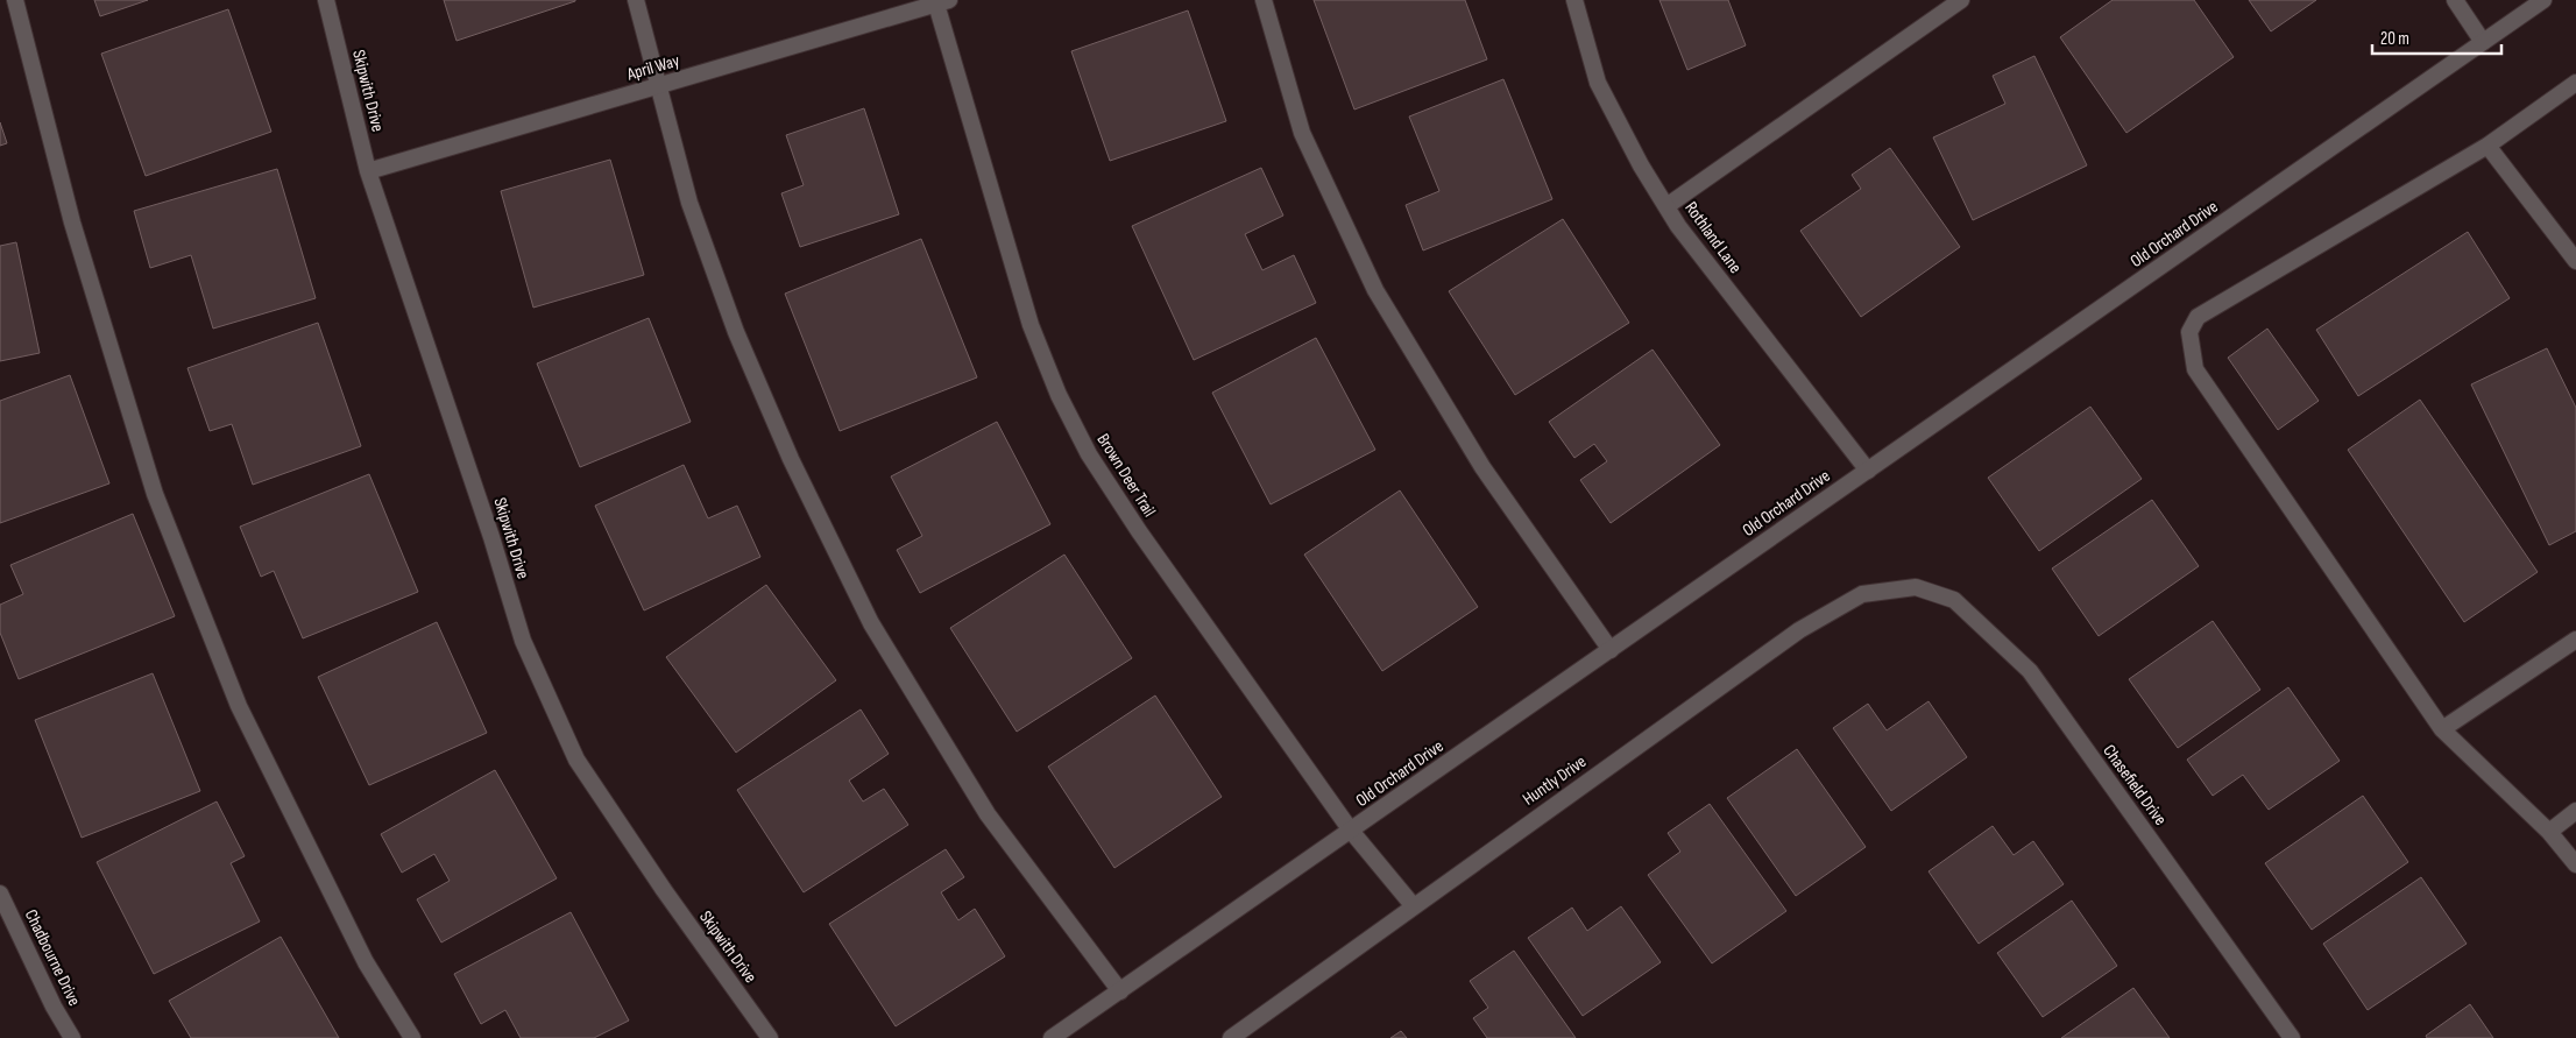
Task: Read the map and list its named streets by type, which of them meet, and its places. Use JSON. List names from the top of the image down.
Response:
{
  "streets": {
    "street": [
      "April Way",
      "Skipwith Drive",
      "Old Orchard Drive",
      "Rothland Lane",
      "Brown Deer Trail",
      "Huntly Drive",
      "Chasefield Drive",
      "Chadbourne Drive"
    ]
  },
  "crossings": [
    ["April Way", "Skipwith Drive"],
    ["April Way", "Brown Deer Trail"],
    ["Old Orchard Drive", "Rothland Lane"],
    ["Old Orchard Drive", "Brown Deer Trail"],
    ["Brown Deer Trail", "Huntly Drive"],
    ["Huntly Drive", "Chasefield Drive"]
  ],
  "scale_bar": "20 m"
}
